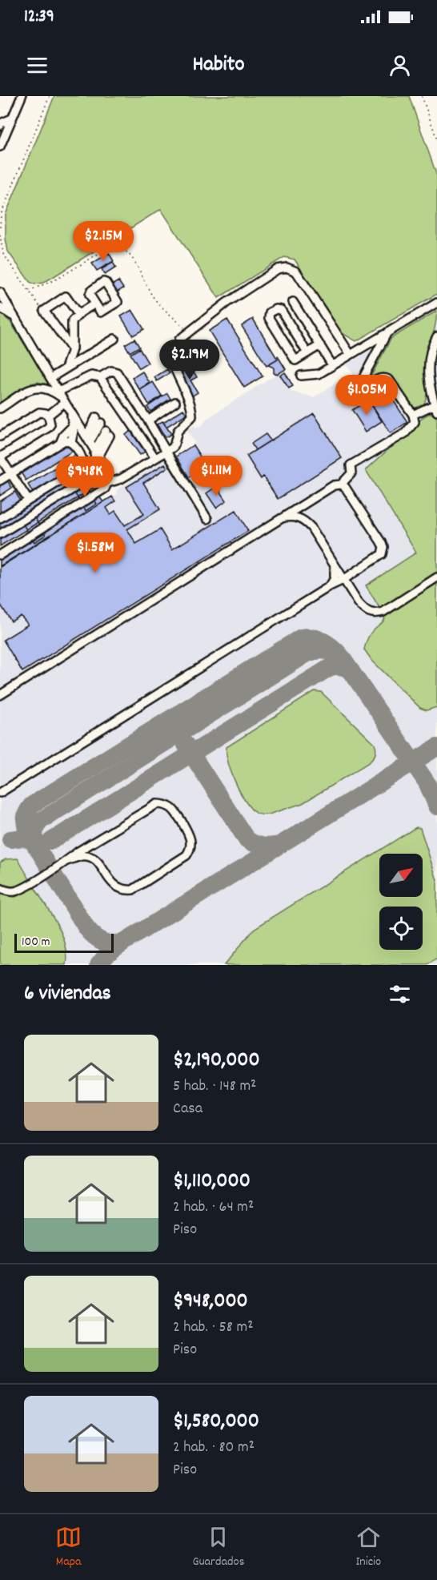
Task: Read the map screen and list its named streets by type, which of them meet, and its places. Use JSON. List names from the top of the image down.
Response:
{
  "scale_bar": "100 m",
  "north": "top right",
  "page": {
    "status": "12:39",
    "header": "Habito",
    "price": [
      "$2.15M",
      "$2.19M",
      "$1.05M",
      "$1.11M",
      "$948K",
      "$1.58M"
    ],
    "scale": "100 m",
    "heading": "6 viviendas",
    "list": [
      {
        "name": "$2,190,000",
        "note": "5 hab. · 148 m² · Casa"
      },
      {
        "name": "$1,110,000",
        "note": "2 hab. · 64 m² · Piso"
      },
      {
        "name": "$948,000",
        "note": "2 hab. · 58 m² · Piso"
      },
      {
        "name": "$1,580,000",
        "note": "2 hab. · 80 m² · Piso"
      }
    ],
    "tabs": ["Mapa", "Guardados", "Inicio"]
  }
}
